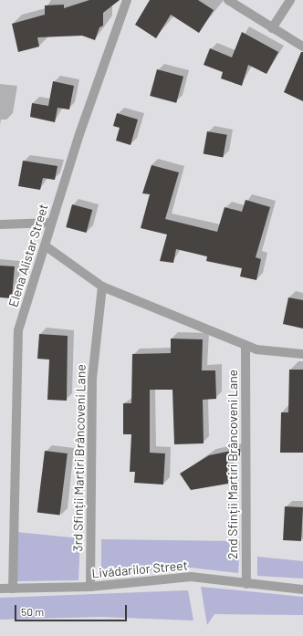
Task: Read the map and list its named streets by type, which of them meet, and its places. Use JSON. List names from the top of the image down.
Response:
{
  "streets": {
    "street": [
      "Elena Alistar Street",
      "3rd Sfinții Martiri Brâncoveni Lane",
      "2nd Sfinții Martiri Brâncoveni Lane",
      "Livădarilor Street"
    ]
  },
  "crossings": [
    ["Elena Alistar Street", "Livădarilor Street"],
    ["3rd Sfinții Martiri Brâncoveni Lane", "Livădarilor Street"],
    ["2nd Sfinții Martiri Brâncoveni Lane", "Livădarilor Street"]
  ],
  "scale_bar": "50 m"
}
